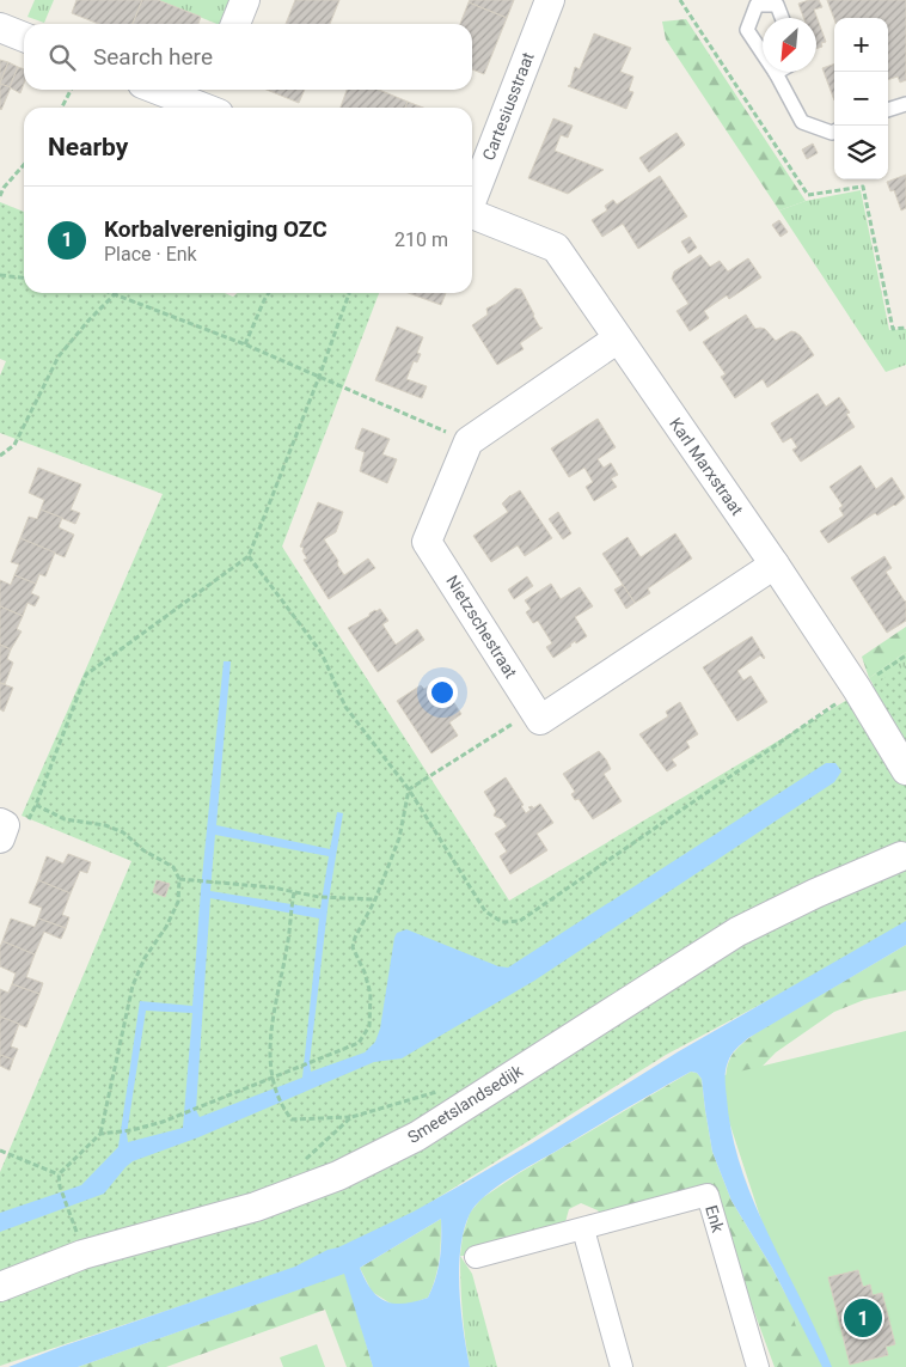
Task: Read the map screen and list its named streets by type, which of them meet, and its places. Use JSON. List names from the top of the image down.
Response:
{
  "streets": {
    "street": [
      "Cartesiusstraat",
      "Karl Marxstraat",
      "Nietzschestraat",
      "Smeetslandsedijk",
      "Enk"
    ]
  },
  "north": "bottom left",
  "page": {
    "map_buttons": ["+", "−"],
    "search": "Search here",
    "heading": "Nearby",
    "list": [
      {
        "mark": "1",
        "name": "Korbalvereniging OZC",
        "note": "Place · Enk",
        "value": "210 m"
      }
    ],
    "pins": "1"
  }
}
